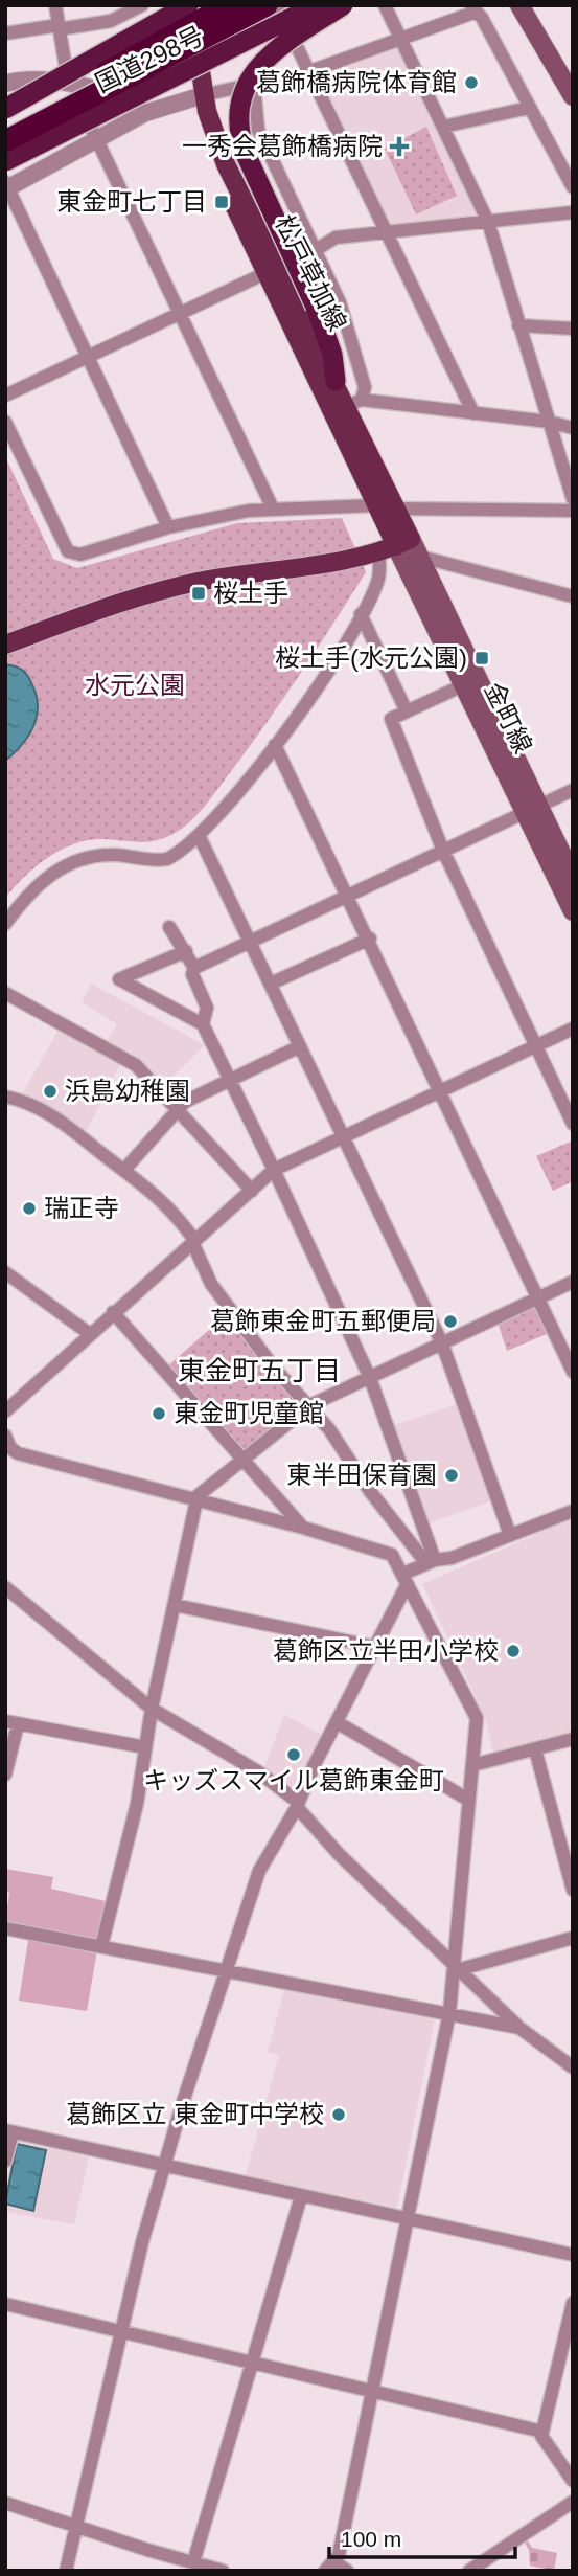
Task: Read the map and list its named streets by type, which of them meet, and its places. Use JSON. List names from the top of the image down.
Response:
{
  "streets": {
    "highway": ["国道298号"],
    "main road": ["松戸草加線", "金町線"]
  },
  "crossings": [
    ["国道298号", "松戸草加線"],
    ["松戸草加線", "金町線"]
  ],
  "districts": ["東金町五丁目"],
  "parks": ["水元公園"],
  "places": {
    "other": [
      "葛飾橋病院体育館",
      "浜島幼稚園",
      "瑞正寺",
      "葛飾東金町五郵便局",
      "東金町児童館",
      "東半田保育園",
      "葛飾区立半田小学校",
      "キッズスマイル葛飾東金町",
      "葛飾区立 東金町中学校"
    ],
    "health": ["一秀会葛飾橋病院"],
    "transit": ["東金町七丁目", "桜土手", "桜土手(水元公園)"]
  },
  "scale_bar": "100 m"
}
